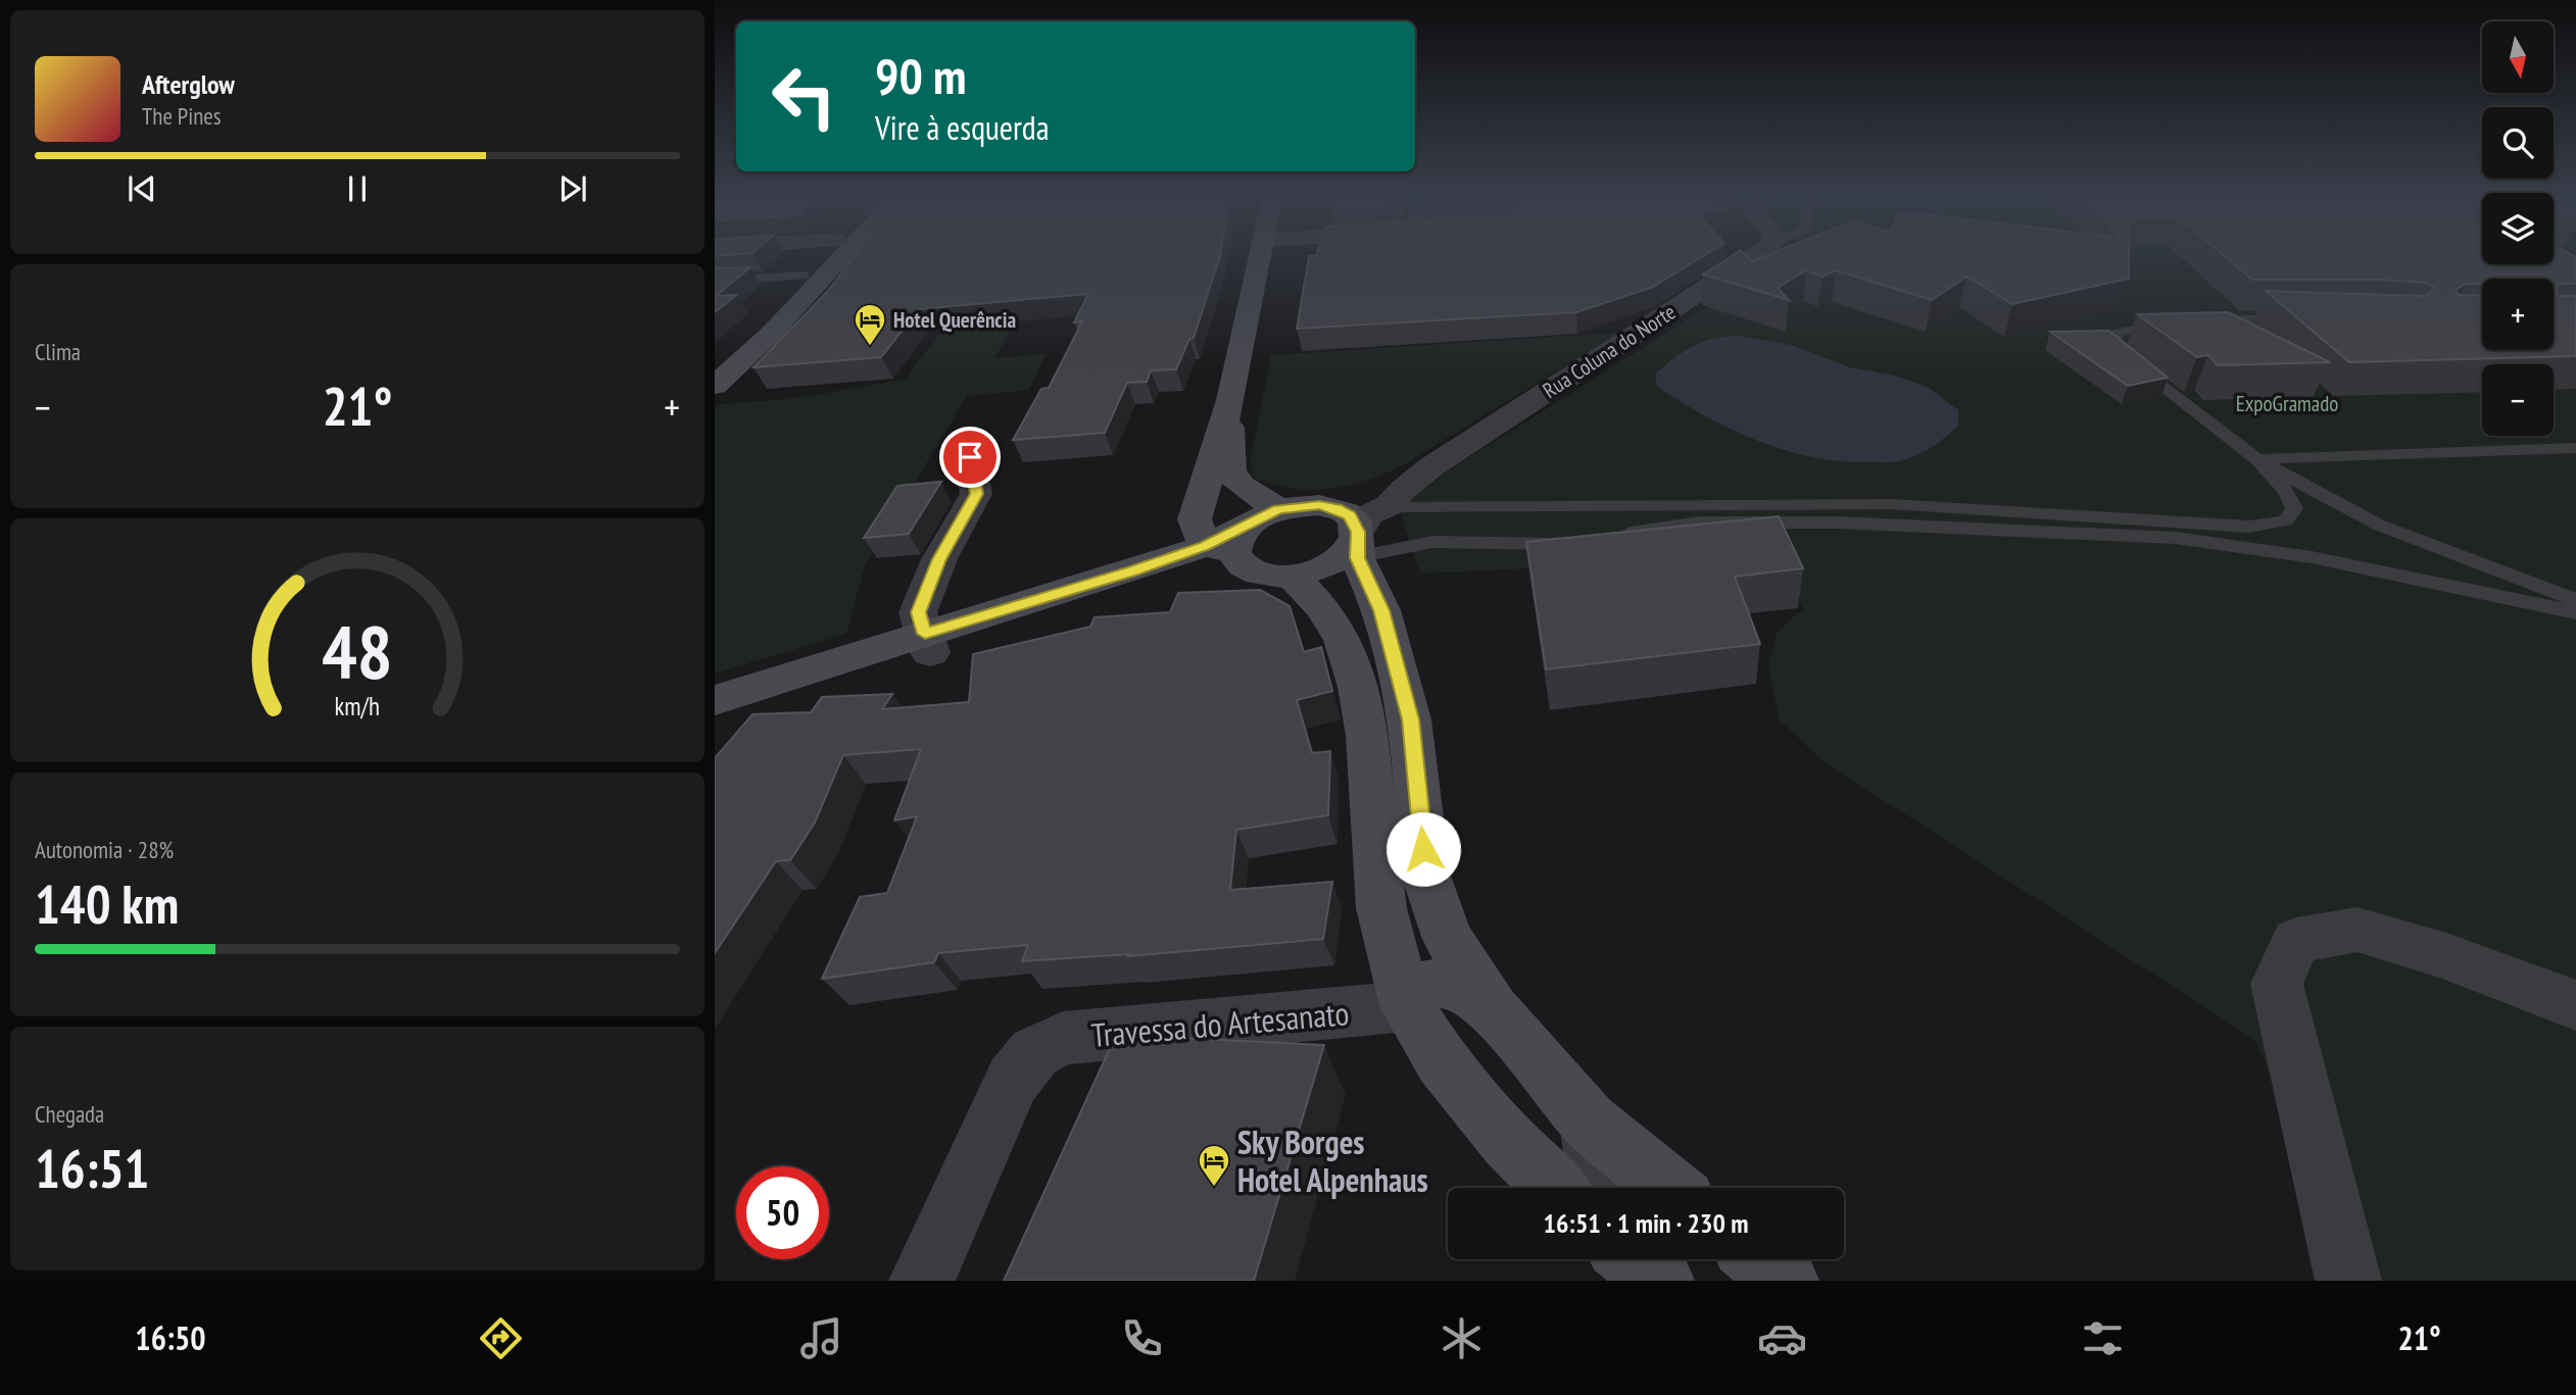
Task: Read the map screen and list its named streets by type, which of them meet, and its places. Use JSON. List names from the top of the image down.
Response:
{
  "streets": {
    "street": ["Rua Coluna do Norte", "Travessa do Artesanato"]
  },
  "parks": ["ExpoGramado"],
  "places": {
    "hotel": ["Hotel Querência", "Sky Borges Hotel Alpenhaus"]
  },
  "north": "bottom",
  "page": {
    "map_buttons": ["+", "−"],
    "turn": ["90 m", "Vire à esquerda"],
    "song": ["Afterglow", "The Pines"],
    "tile": [
      "Clima",
      ["Autonomia · 28%", "140 km"],
      ["Chegada", "16:51"]
    ],
    "heat": ["−", "21°", "+"],
    "limit": "50",
    "trip": "16:51 · 1 min · 230 m",
    "tabs": ["16:50", "21°"],
    "gauge": ["48", "km/h"]
  }
}
